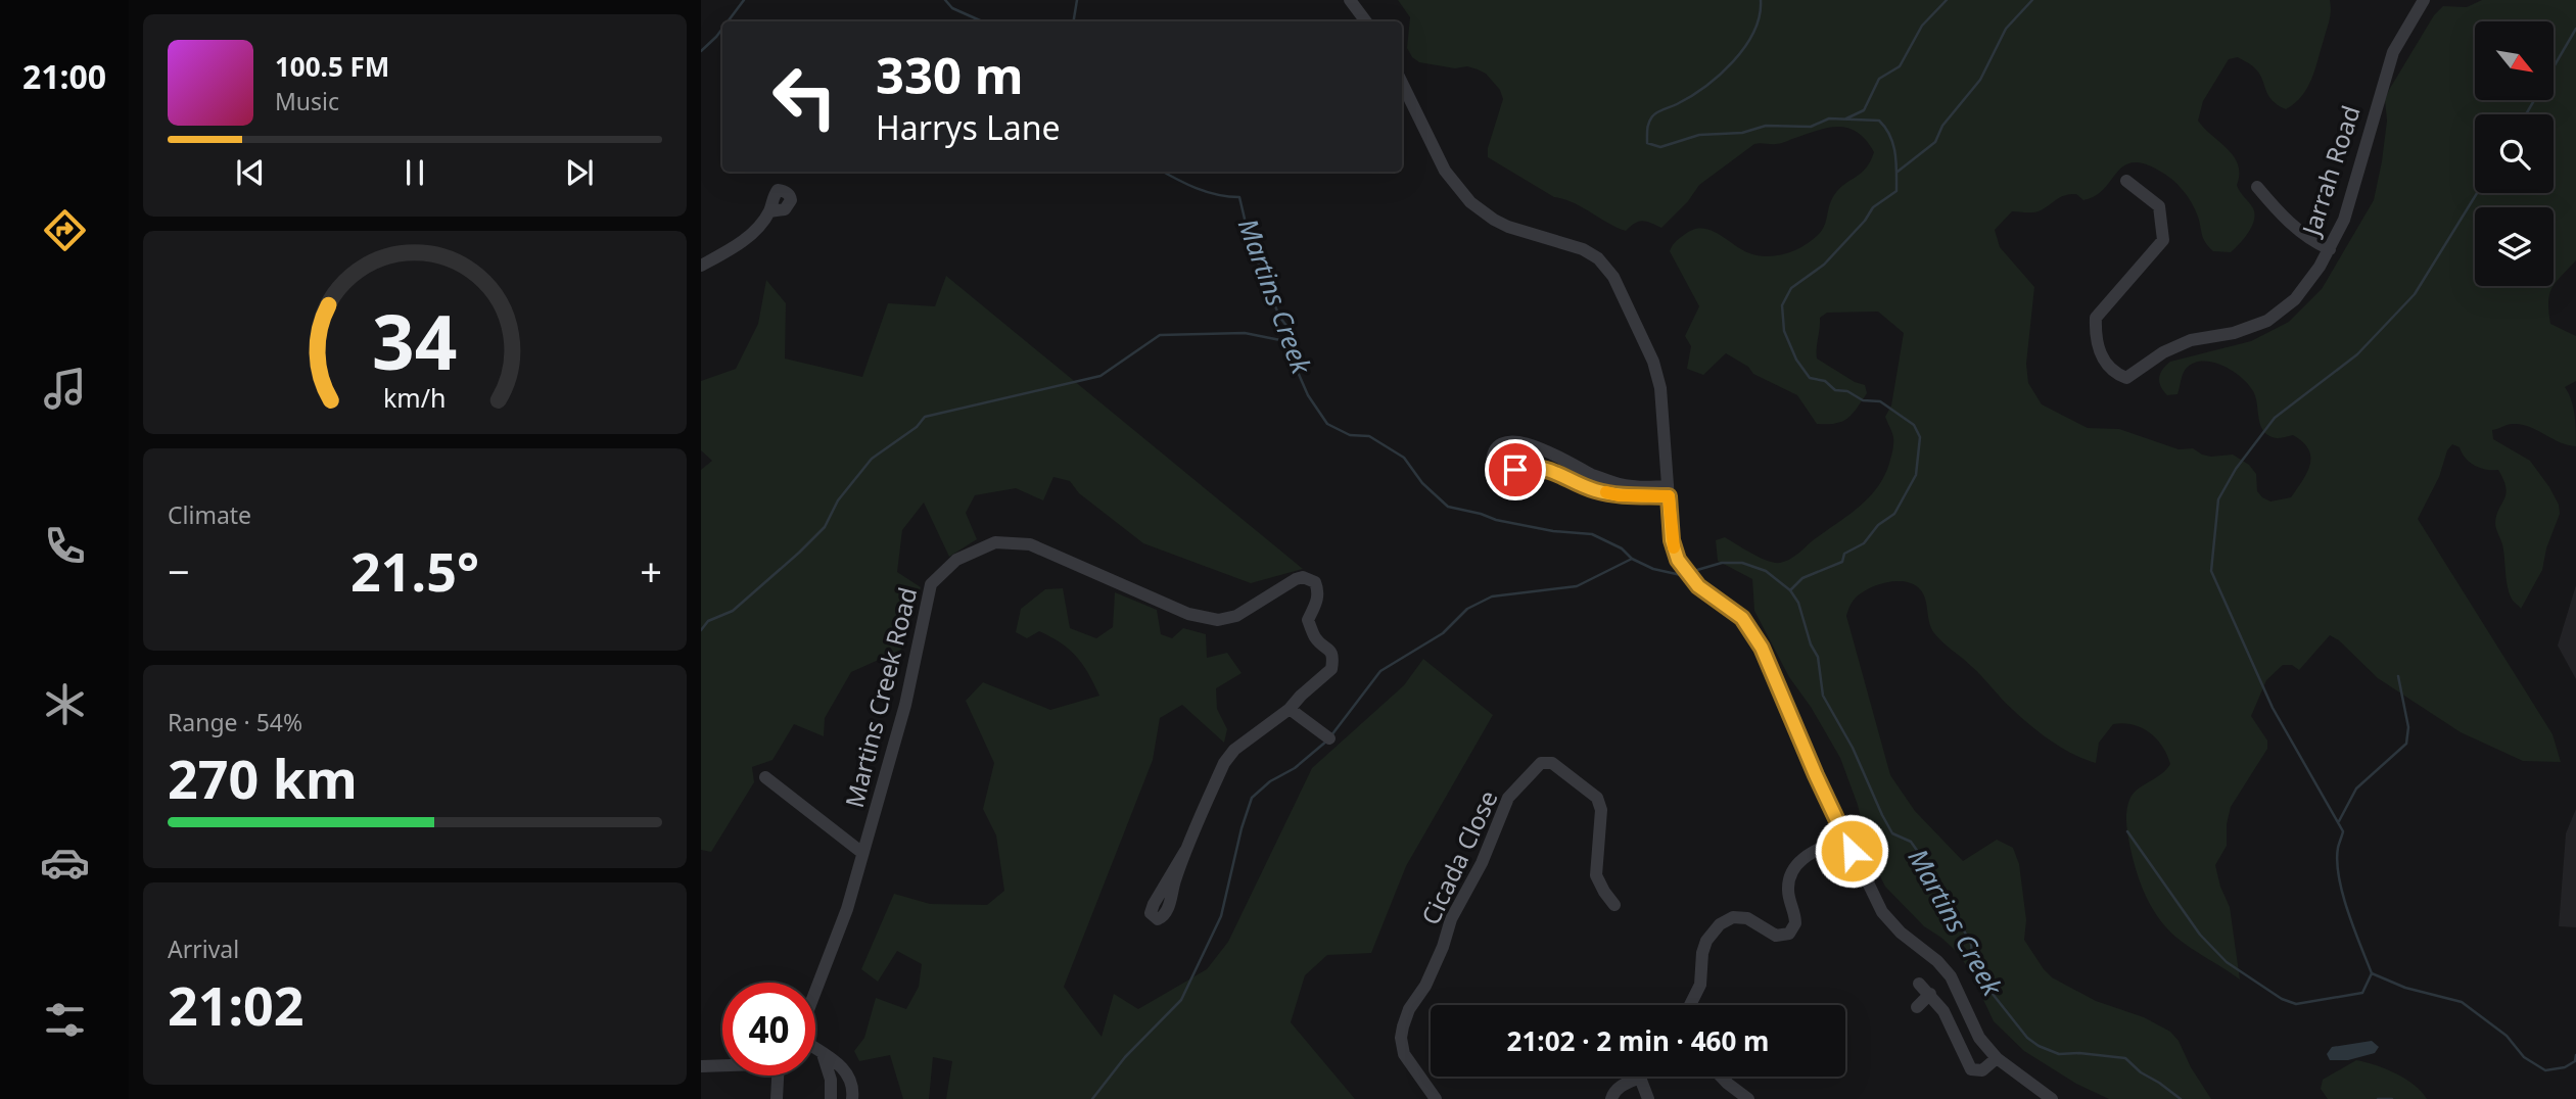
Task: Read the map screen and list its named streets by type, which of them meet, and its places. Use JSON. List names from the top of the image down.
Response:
{
  "streets": {
    "street": ["Jarrah Road", "Martins Creek Road", "Cicada Close"]
  },
  "water": ["Martins Creek"],
  "north": "bottom right",
  "page": {
    "tabs": "21:00",
    "turn": ["330 m", "Harrys Lane"],
    "song": ["100.5 FM", "Music"],
    "tile": [
      "Climate",
      ["Range · 54%", "270 km"],
      ["Arrival", "21:02"]
    ],
    "heat": ["−", "21.5°", "+"],
    "limit": "40",
    "trip": "21:02 · 2 min · 460 m",
    "gauge": ["34", "km/h"]
  }
}
